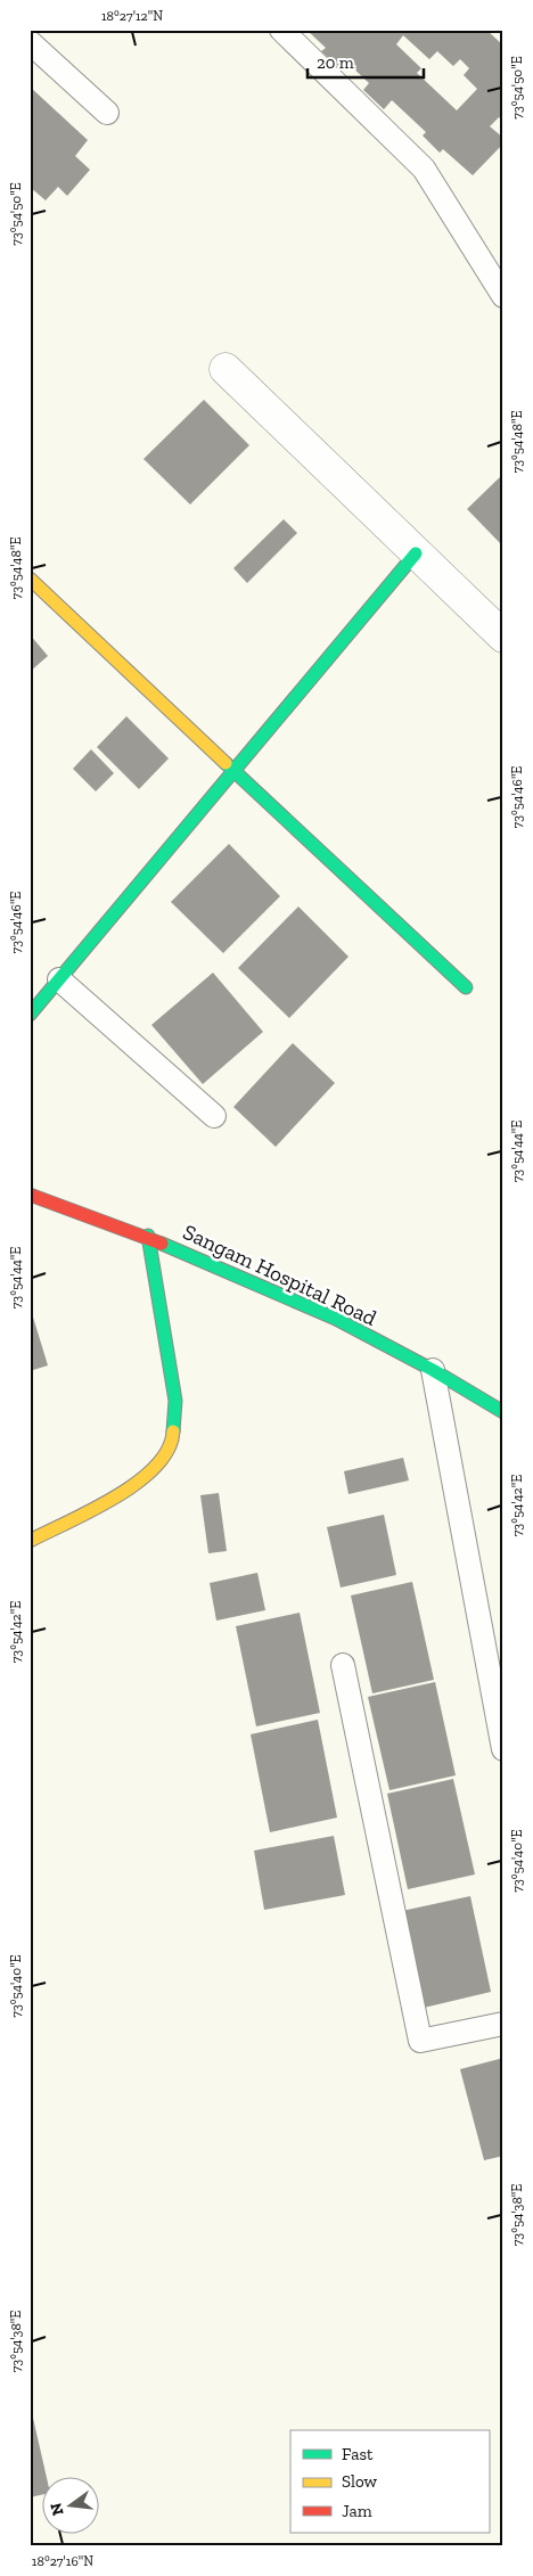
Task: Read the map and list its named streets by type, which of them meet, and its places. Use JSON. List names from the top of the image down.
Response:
{
  "streets": {
    "street": ["Sangam Hospital Road"]
  },
  "legend": ["Fast", "Slow", "Jam"],
  "scale_bar": "20 m",
  "north": "left",
  "coordinates": [
    "18°27'12\"N",
    "73°54'50\"E",
    "73°54'48\"E",
    "73°54'46\"E",
    "73°54'44\"E",
    "73°54'42\"E",
    "73°54'40\"E",
    "73°54'38\"E",
    "18°27'16\"N"
  ]
}
